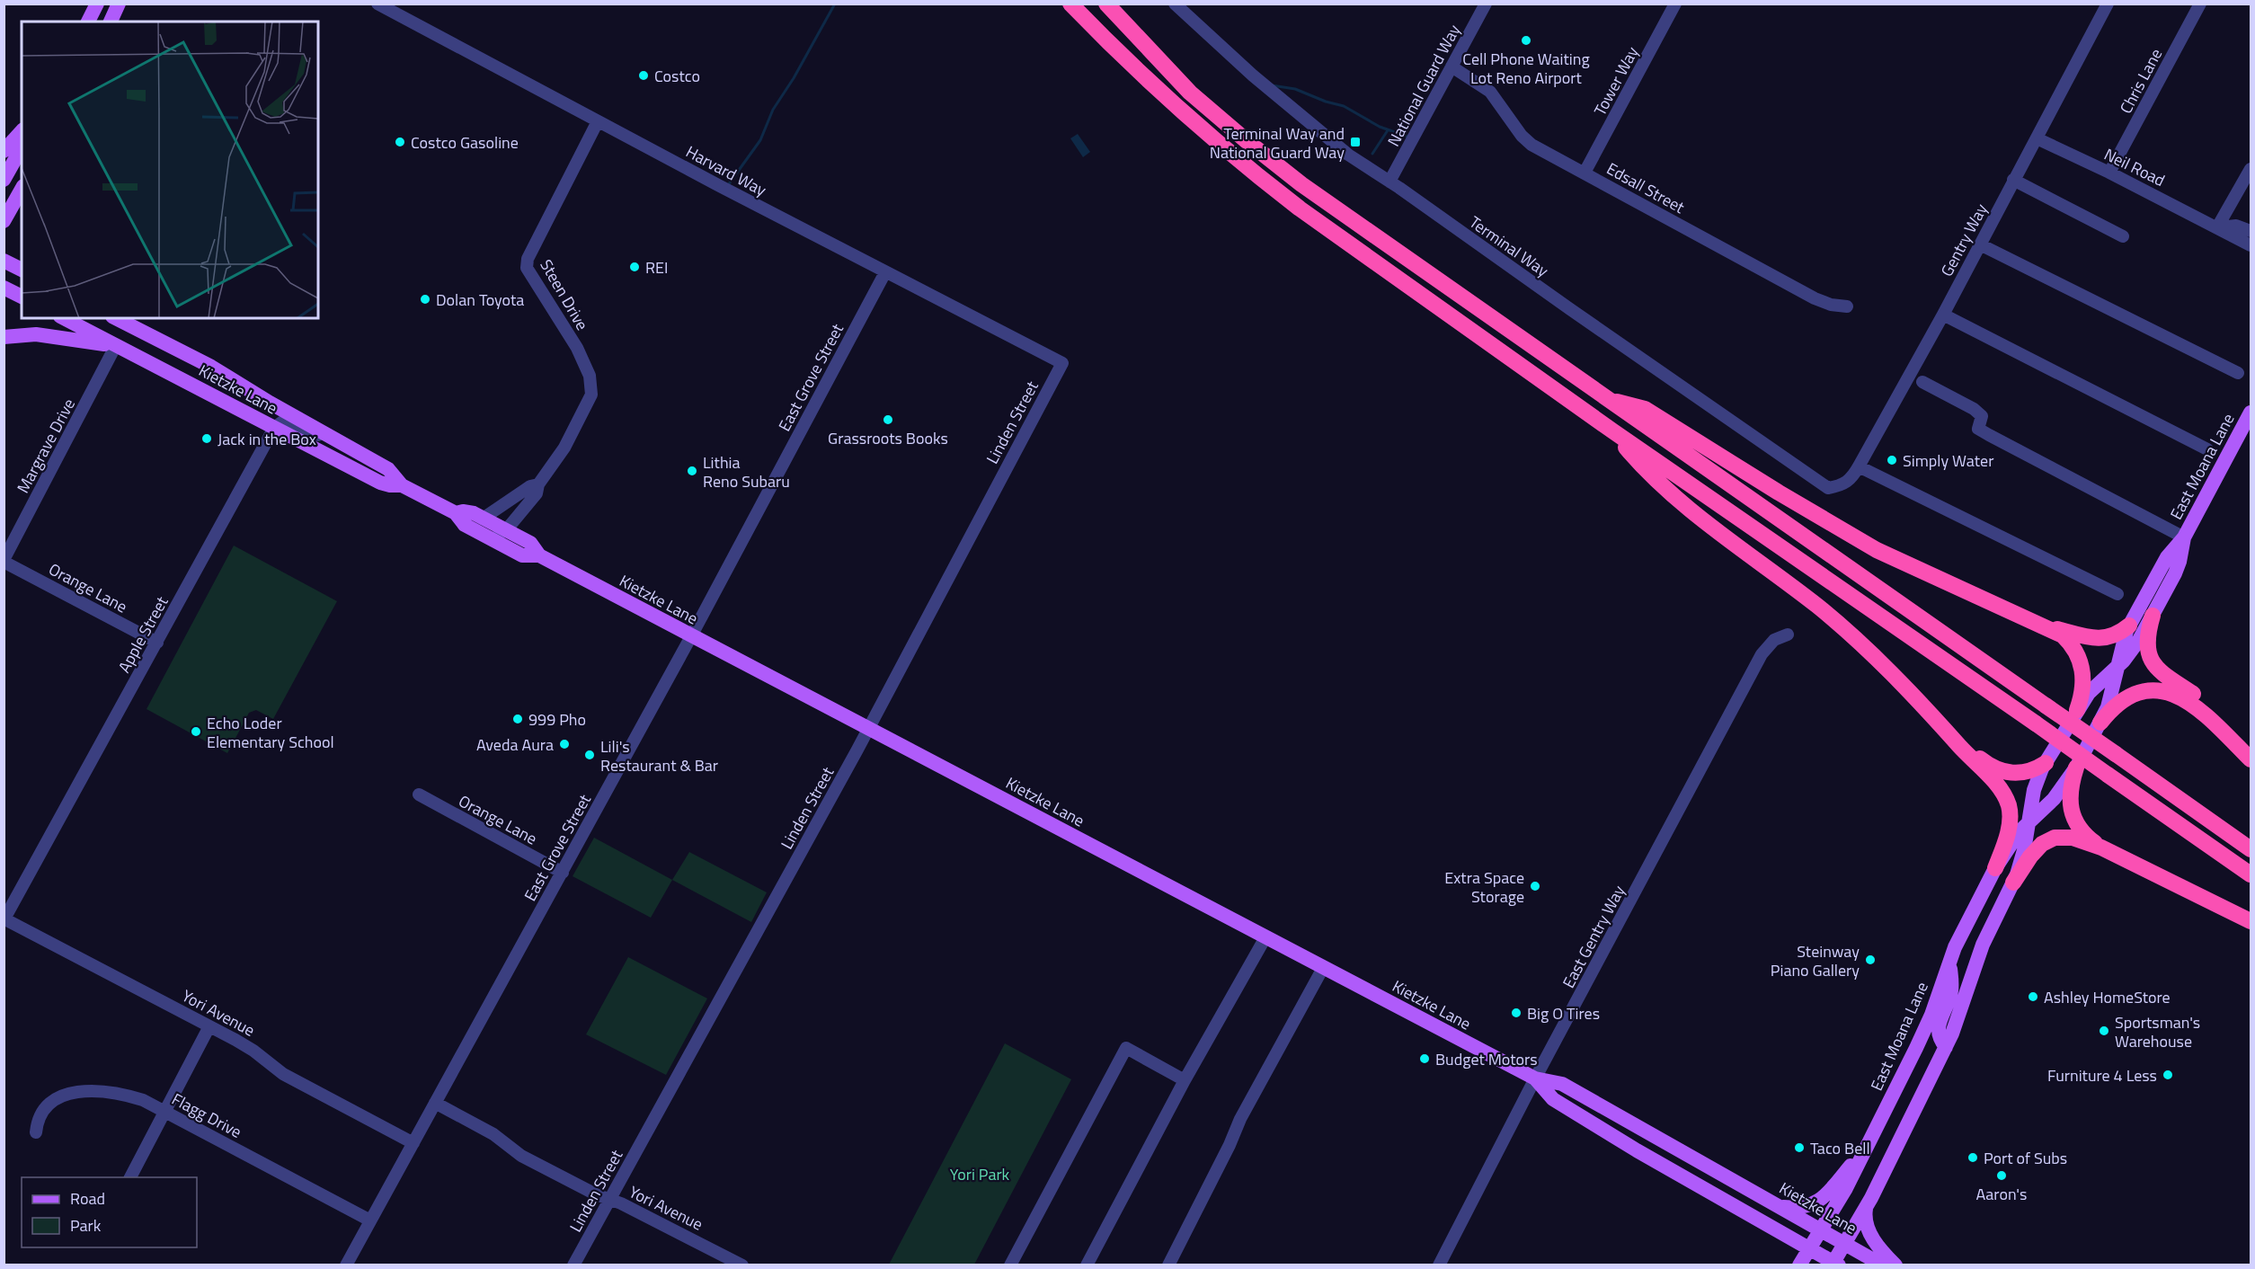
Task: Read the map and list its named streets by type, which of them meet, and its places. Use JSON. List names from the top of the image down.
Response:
{
  "streets": {
    "main road": ["Kietzke Lane", "East Moana Lane"],
    "street": [
      "Tower Way",
      "Chris Lane",
      "National Guard Way",
      "Neil Road",
      "Harvard Way",
      "Edsall Street",
      "Gentry Way",
      "Terminal Way",
      "Steen Drive",
      "East Grove Street",
      "Linden Street",
      "Margrave Drive",
      "Orange Lane",
      "Apple Street",
      "East Gentry Way",
      "Yori Avenue",
      "Flagg Drive"
    ]
  },
  "crossings": [
    ["Tower Way", "Edsall Street"],
    ["Chris Lane", "Neil Road"],
    ["National Guard Way", "Edsall Street"],
    ["National Guard Way", "Terminal Way"],
    ["Neil Road", "Gentry Way"],
    ["Harvard Way", "Steen Drive"],
    ["Harvard Way", "East Grove Street"],
    ["Harvard Way", "Linden Street"],
    ["Gentry Way", "Terminal Way"],
    ["Steen Drive", "Kietzke Lane"],
    ["East Grove Street", "Kietzke Lane"],
    ["East Grove Street", "Orange Lane"],
    ["East Grove Street", "Yori Avenue"],
    ["East Grove Street", "Flagg Drive"],
    ["Kietzke Lane", "Linden Street"],
    ["Kietzke Lane", "Margrave Drive"],
    ["Kietzke Lane", "East Moana Lane"],
    ["Kietzke Lane", "Apple Street"],
    ["Kietzke Lane", "East Gentry Way"],
    ["Linden Street", "Yori Avenue"],
    ["Margrave Drive", "Orange Lane"],
    ["Orange Lane", "Apple Street"],
    ["Apple Street", "Yori Avenue"]
  ],
  "parks": ["Yori Park"],
  "places": {
    "other": [
      "Cell Phone Waiting Lot Reno Airport",
      "Costco",
      "Costco Gasoline",
      "REI",
      "Dolan Toyota",
      "Grassroots Books",
      "Jack in the Box",
      "Simply Water",
      "Lithia Reno Subaru",
      "999 Pho",
      "Echo Loder Elementary School",
      "Aveda Aura",
      "Lili's Restaurant & Bar",
      "Extra Space Storage",
      "Steinway Piano Gallery",
      "Ashley HomeStore",
      "Big O Tires",
      "Sportsman's Warehouse",
      "Budget Motors",
      "Furniture 4 Less",
      "Taco Bell",
      "Port of Subs",
      "Aaron's"
    ],
    "transit": ["Terminal Way and National Guard Way"]
  },
  "legend": ["Road", "Park"]
}
